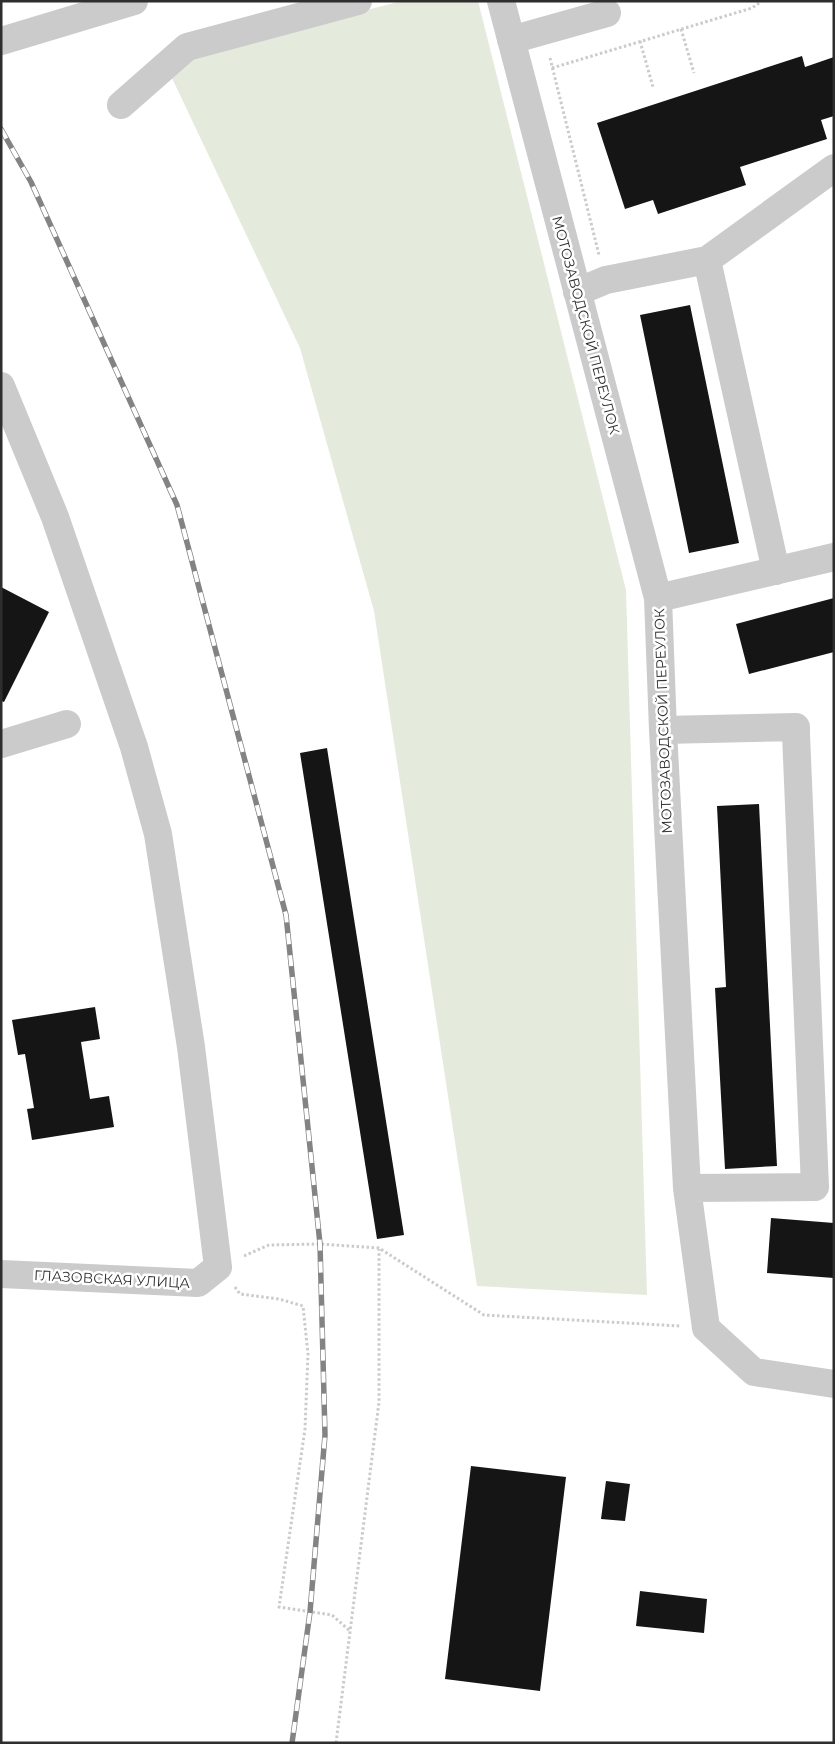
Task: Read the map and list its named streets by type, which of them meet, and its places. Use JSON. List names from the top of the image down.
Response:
{
  "streets": {
    "street": ["МОТОЗАВОДСКОЙ ПЕРЕУЛОК", "ГЛАЗОВСКАЯ УЛИЦА"]
  }
}
